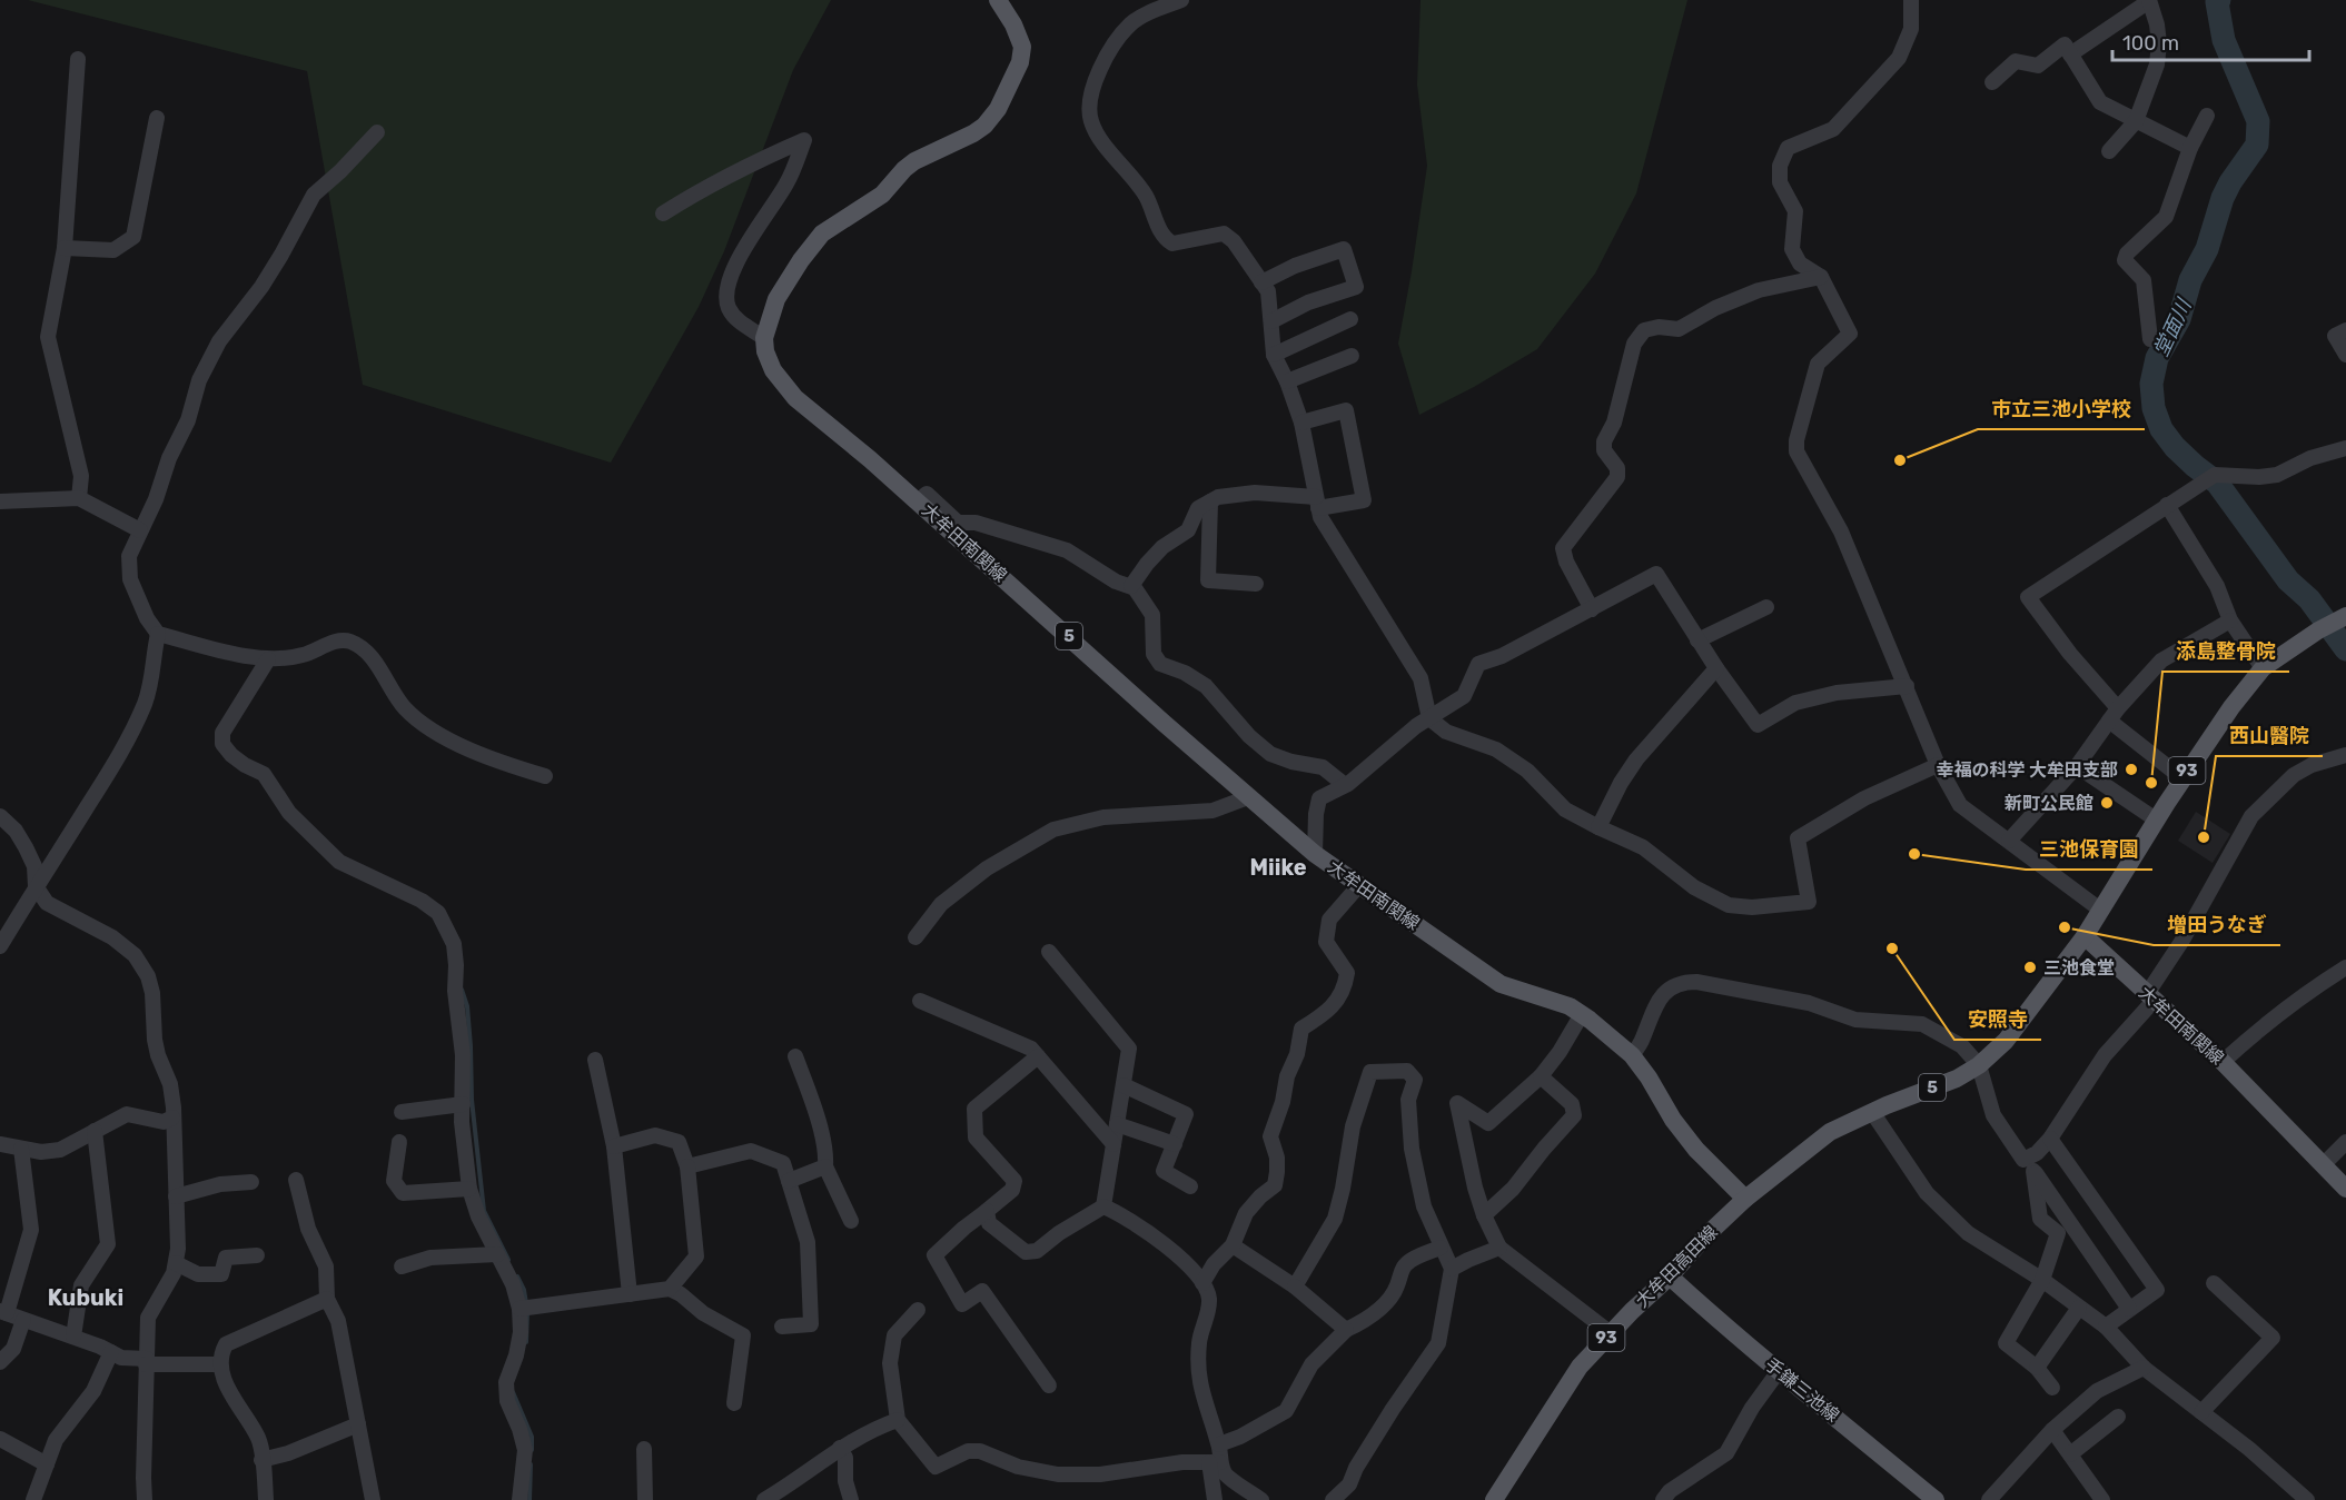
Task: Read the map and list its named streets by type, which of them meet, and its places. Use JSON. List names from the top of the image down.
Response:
{
  "streets": {
    "main road": [
      "大牟田南関線",
      "5",
      "93",
      "大牟田高田線",
      "手鎌三池線"
    ]
  },
  "crossings": [
    ["大牟田南関線", "5"],
    ["大牟田南関線", "93"],
    ["大牟田南関線", "大牟田高田線"],
    ["5", "93"],
    ["5", "大牟田高田線"],
    ["大牟田高田線", "手鎌三池線"]
  ],
  "districts": ["Miike", "Kubuki"],
  "water": ["堂面川"],
  "places": [
    "市立三池小学校",
    "幸福の科学 大牟田支部",
    "添島整骨院",
    "新町公民館",
    "西山醫院",
    "三池保育園",
    "増田うなぎ",
    "安照寺",
    "三池食堂"
  ],
  "scale_bar": "100 m"
}
